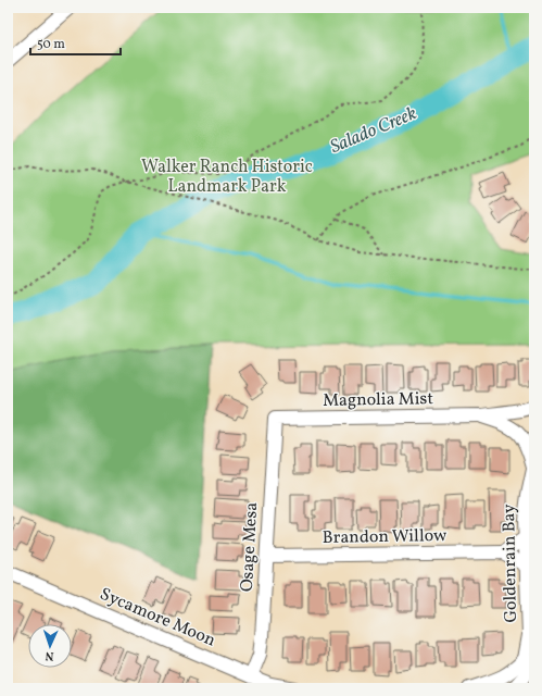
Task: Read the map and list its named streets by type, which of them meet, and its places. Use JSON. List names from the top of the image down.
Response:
{
  "streets": {
    "street": [
      "Magnolia Mist",
      "Brandon Willow",
      "Osage Mesa",
      "Goldenrain Bay",
      "Sycamore Moon"
    ]
  },
  "crossings": [
    ["Magnolia Mist", "Osage Mesa"],
    ["Magnolia Mist", "Goldenrain Bay"],
    ["Brandon Willow", "Osage Mesa"],
    ["Osage Mesa", "Sycamore Moon"]
  ],
  "water": ["Salado Creek"],
  "parks": ["Walker Ranch Historic Landmark Park"],
  "scale_bar": "50 m",
  "north": "bottom"
}
